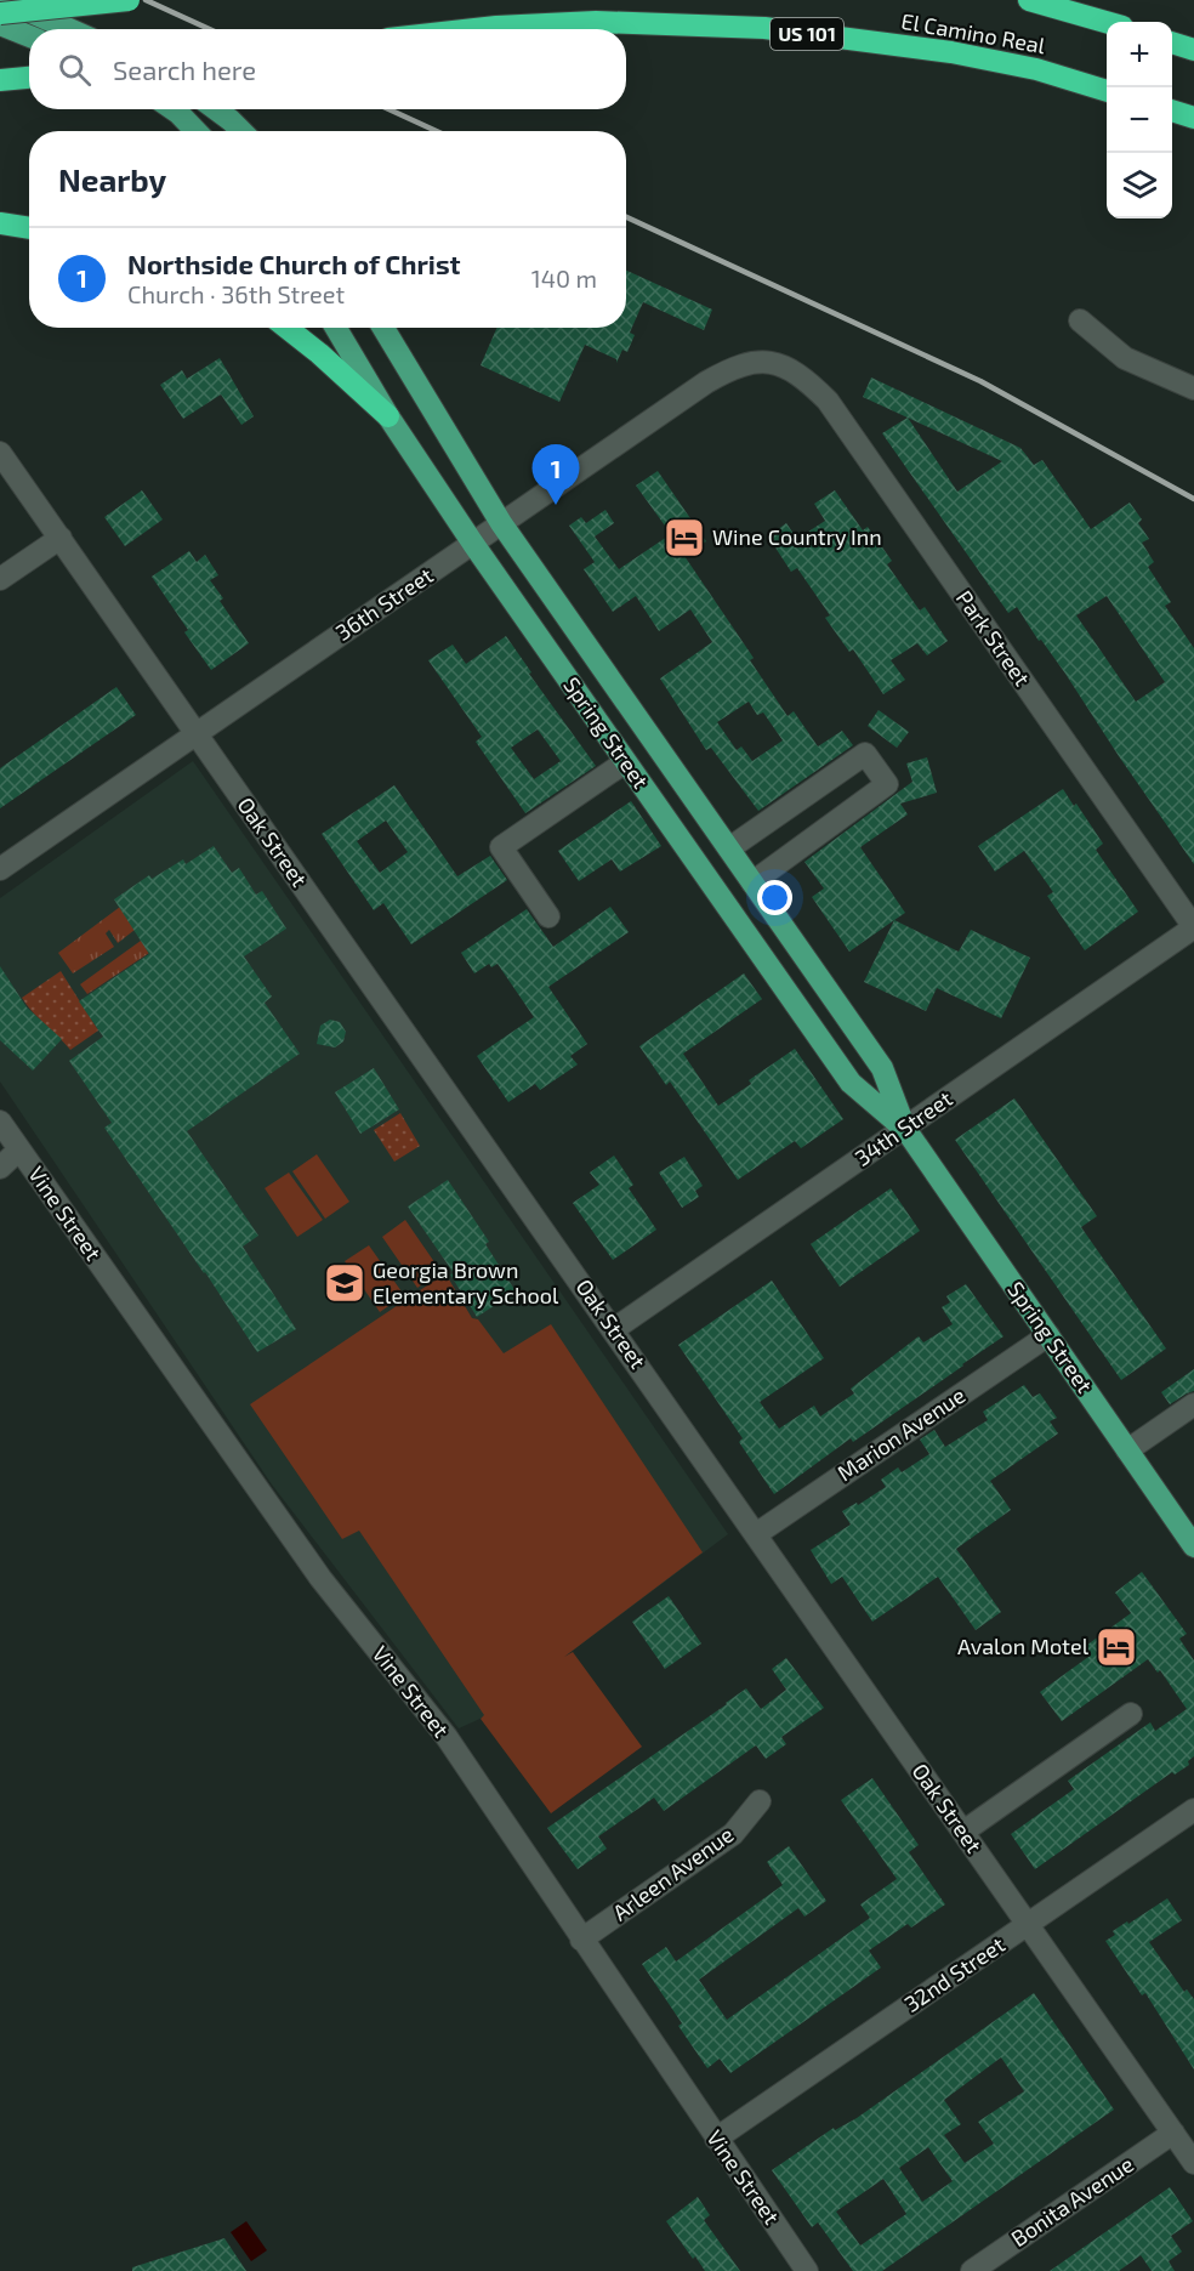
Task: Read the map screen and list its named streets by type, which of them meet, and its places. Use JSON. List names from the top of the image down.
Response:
{
  "streets": {
    "highway": ["US 101", "El Camino Real"],
    "main road": ["Spring Street"],
    "street": [
      "36th Street",
      "Park Street",
      "Oak Street",
      "34th Street",
      "Vine Street",
      "Marion Avenue",
      "Arleen Avenue",
      "32nd Street",
      "Bonita Avenue"
    ]
  },
  "crossings": [
    ["36th Street", "Park Street"],
    ["36th Street", "Spring Street"],
    ["36th Street", "Oak Street"],
    ["Park Street", "34th Street"],
    ["Spring Street", "34th Street"],
    ["Spring Street", "Marion Avenue"],
    ["Oak Street", "34th Street"],
    ["Oak Street", "Marion Avenue"],
    ["Oak Street", "32nd Street"],
    ["Oak Street", "Bonita Avenue"],
    ["Vine Street", "Arleen Avenue"],
    ["Vine Street", "32nd Street"]
  ],
  "places": {
    "hotel": ["Wine Country Inn", "Avalon Motel"],
    "school or university": ["Georgia Brown Elementary School"]
  },
  "page": {
    "map_buttons": ["+", "−"],
    "search": "Search here",
    "heading": "Nearby",
    "list": [
      {
        "mark": "1",
        "name": "Northside Church of Christ",
        "note": "Church · 36th Street",
        "value": "140 m"
      }
    ],
    "pins": "1"
  }
}
